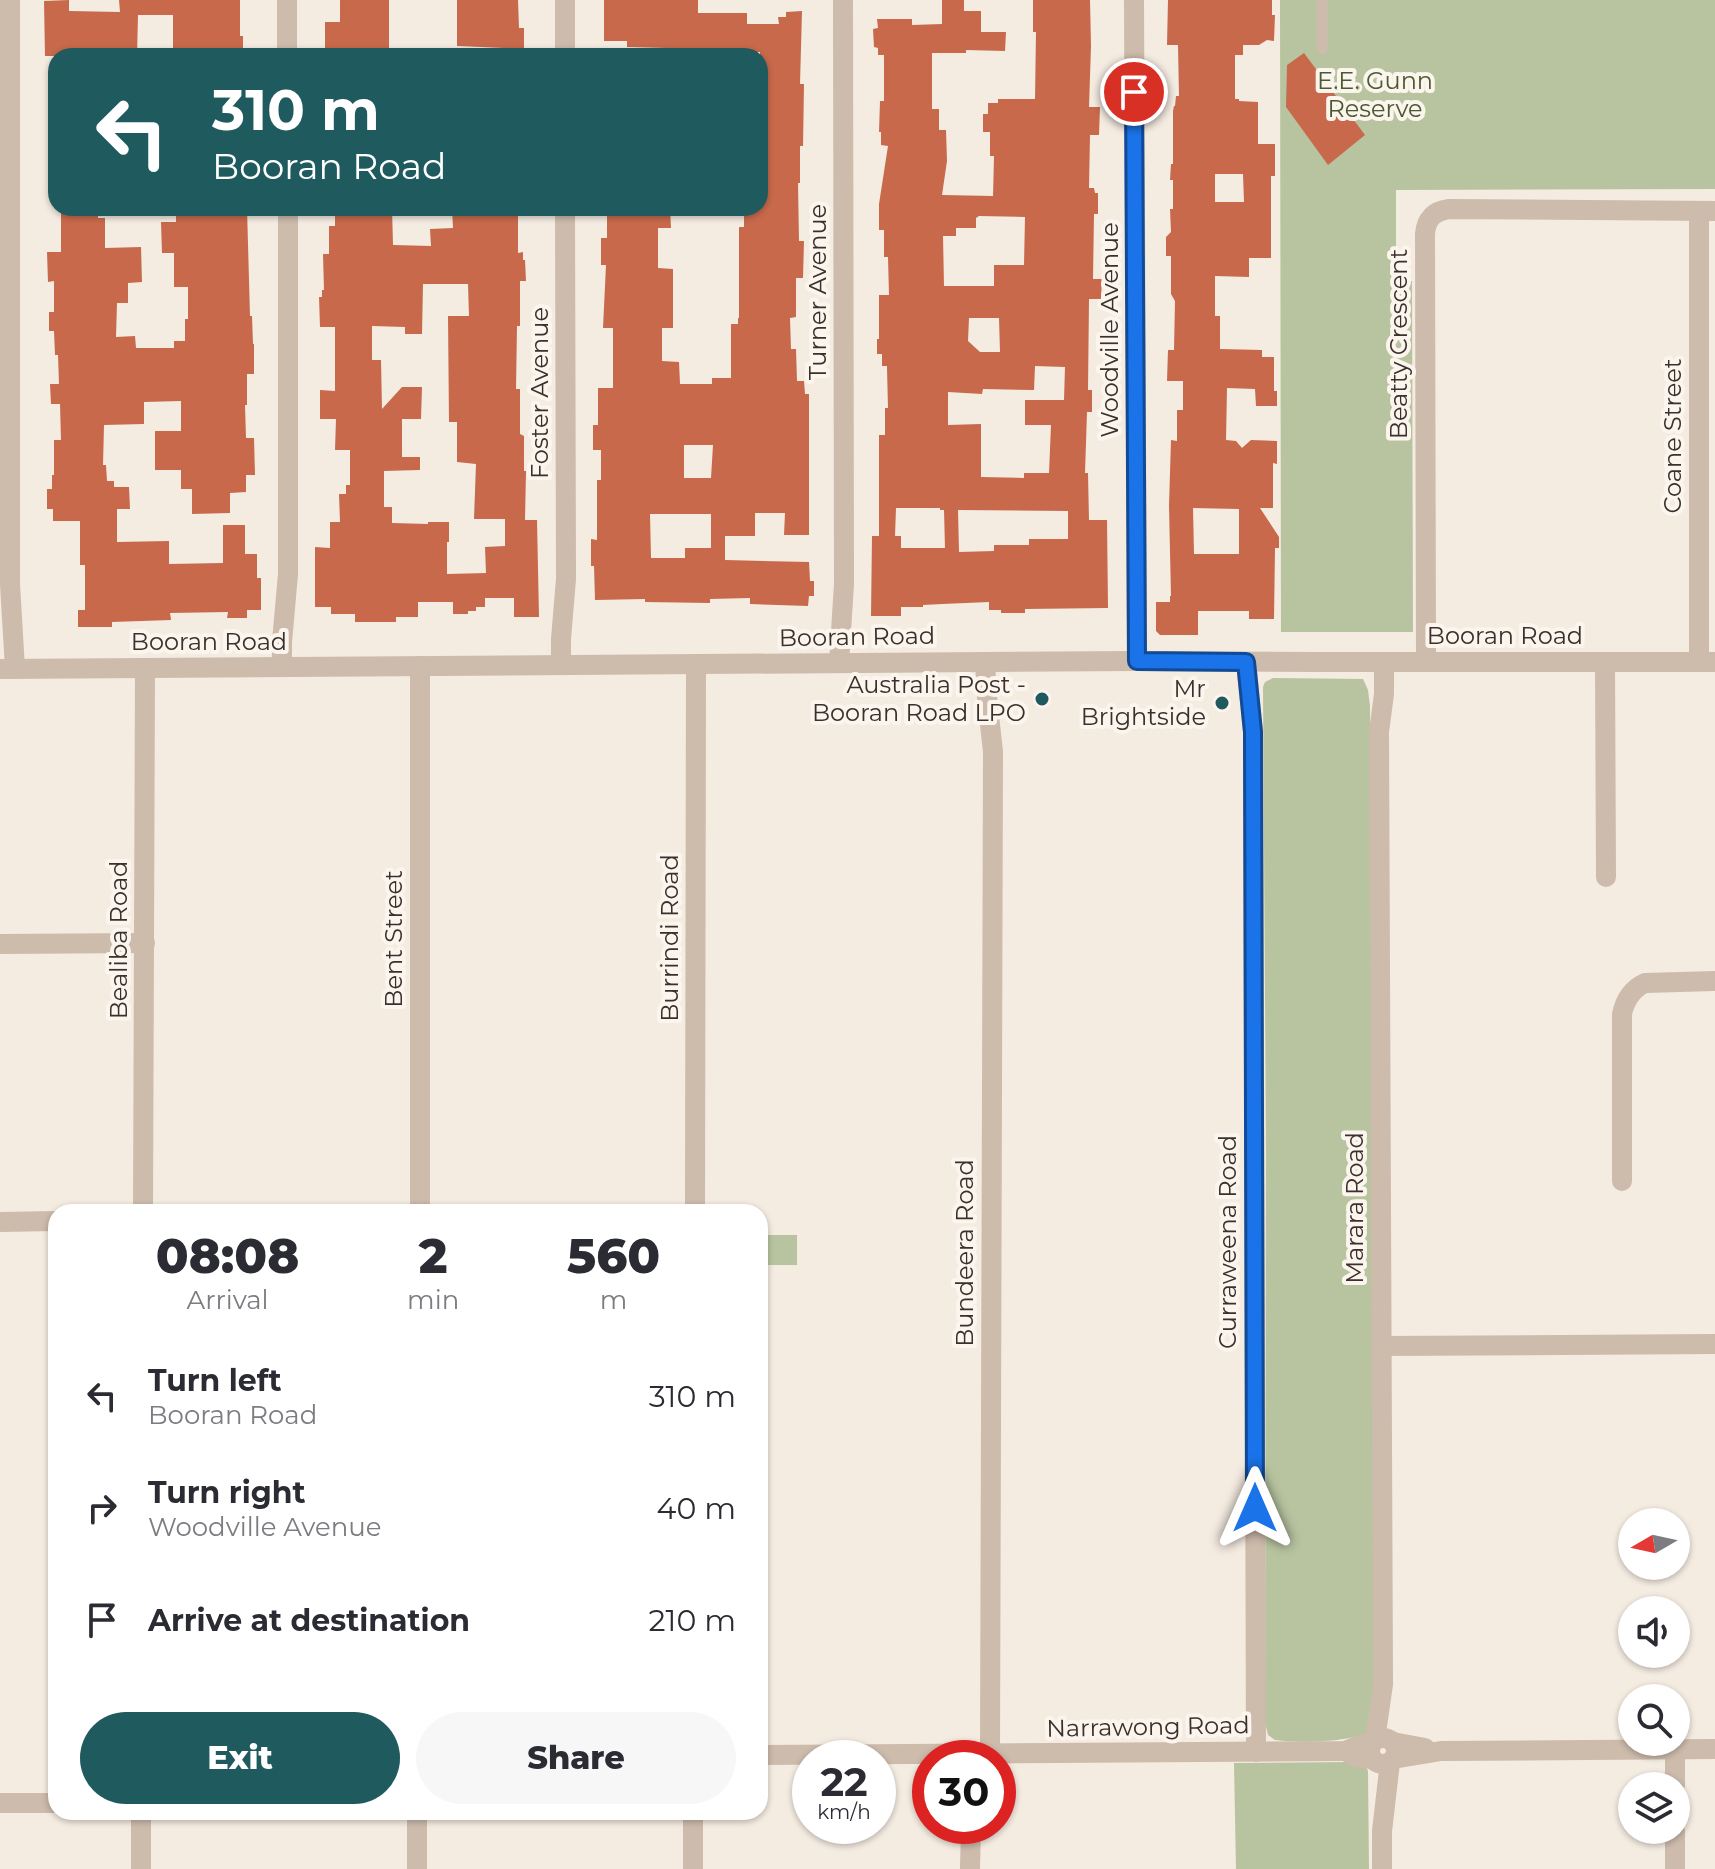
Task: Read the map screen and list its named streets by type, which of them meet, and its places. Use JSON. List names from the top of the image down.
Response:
{
  "streets": {
    "street": [
      "Turner Avenue",
      "Woodville Avenue",
      "Beatty Crescent",
      "Foster Avenue",
      "Coane Street",
      "Booran Road",
      "Burrindi Road",
      "Bent Street",
      "Bealiba Road",
      "Marara Road",
      "Curraweena Road",
      "Bundeera Road",
      "Narrawong Road"
    ]
  },
  "crossings": [
    ["Turner Avenue", "Booran Road"],
    ["Woodville Avenue", "Booran Road"],
    ["Beatty Crescent", "Coane Street"],
    ["Beatty Crescent", "Booran Road"],
    ["Foster Avenue", "Booran Road"],
    ["Coane Street", "Booran Road"],
    ["Booran Road", "Burrindi Road"],
    ["Booran Road", "Bent Street"],
    ["Booran Road", "Bealiba Road"],
    ["Booran Road", "Marara Road"],
    ["Booran Road", "Curraweena Road"],
    ["Booran Road", "Bundeera Road"],
    ["Marara Road", "Narrawong Road"],
    ["Curraweena Road", "Narrawong Road"]
  ],
  "parks": ["E.E. Gunn Reserve"],
  "places": ["Australia Post - Booran Road LPO", "Mr Brightside"],
  "north": "left",
  "page": {
    "turn": ["310 m", "Booran Road"],
    "eta": [
      "08:08",
      "Arrival",
      "2",
      "min",
      "560",
      "m"
    ],
    "list": [
      {
        "name": "Turn left",
        "note": "Booran Road",
        "value": "310 m"
      },
      {
        "name": "Turn right",
        "note": "Woodville Avenue",
        "value": "40 m"
      },
      {
        "name": "Arrive at destination",
        "value": "210 m"
      }
    ],
    "buttons": ["Exit", "Share"],
    "speed": "22 km/h",
    "limit": "30"
  }
}
